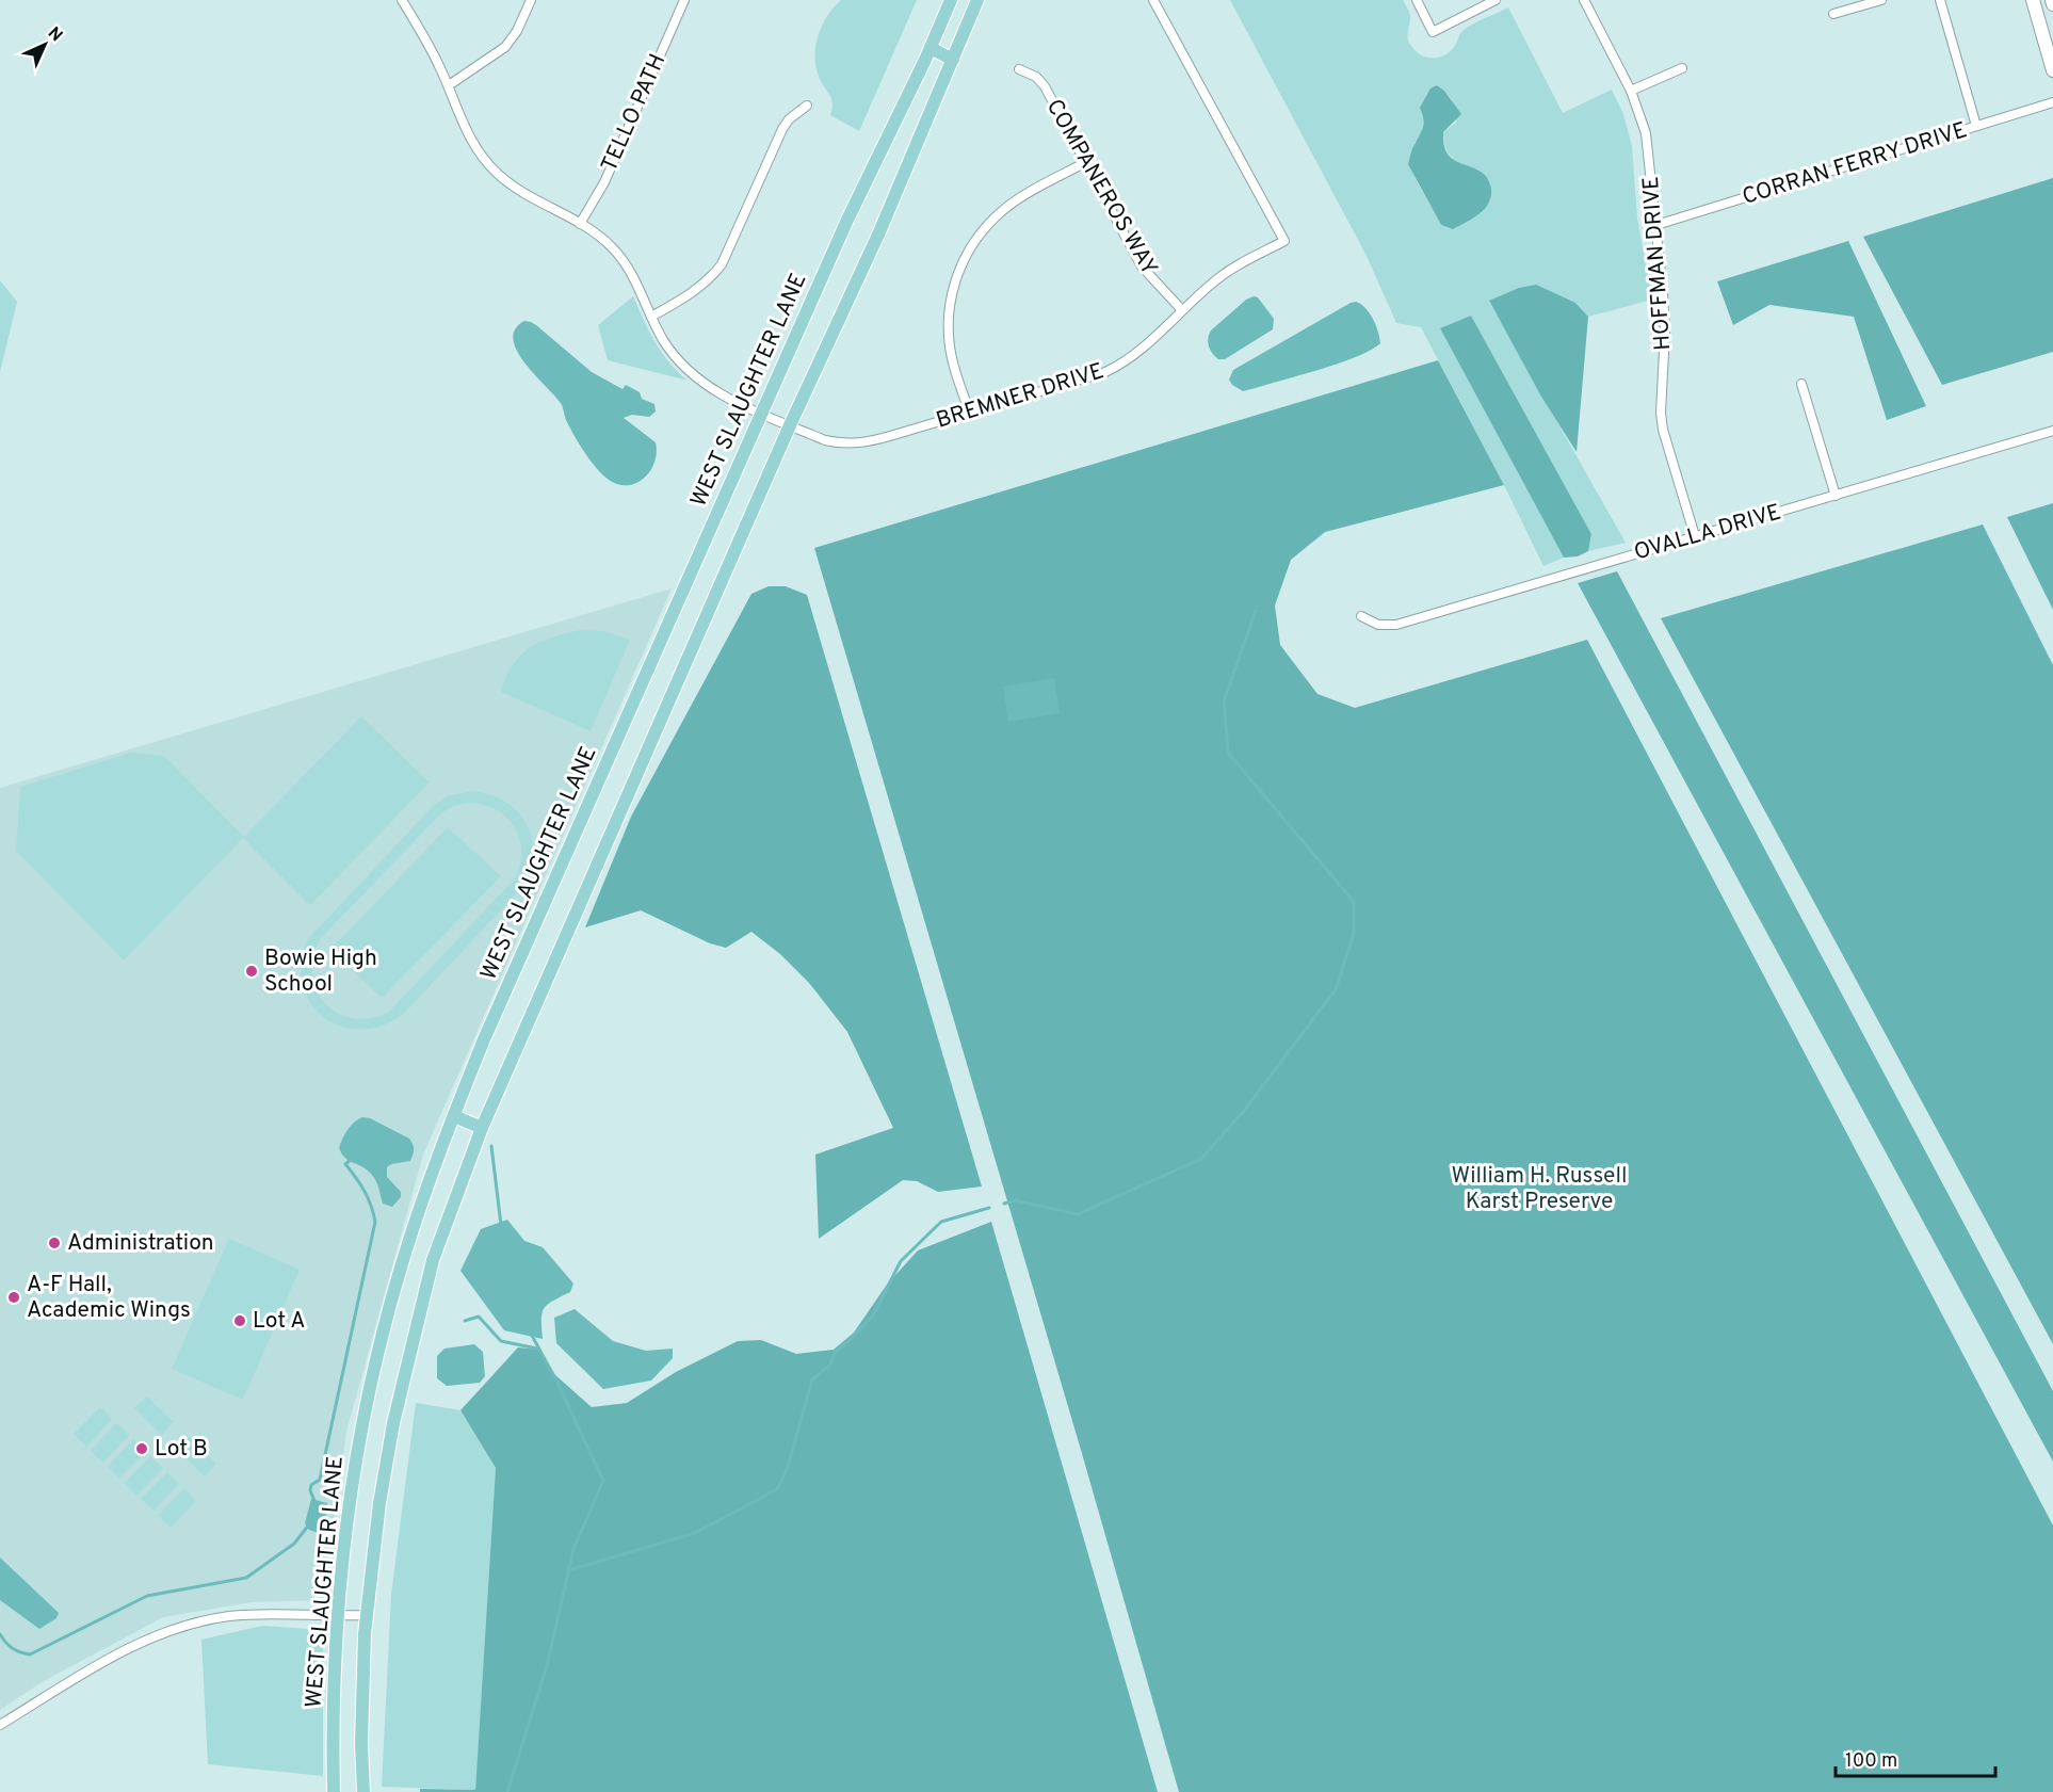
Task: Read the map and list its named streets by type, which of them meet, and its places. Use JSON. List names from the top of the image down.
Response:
{
  "streets": {
    "main road": ["WEST SLAUGHTER LANE"],
    "street": [
      "TELLO PATH",
      "CORRAN FERRY DRIVE",
      "COMPANEROS WAY",
      "HOFFMAN DRIVE",
      "BREMNER DRIVE",
      "OVALLA DRIVE"
    ]
  },
  "crossings": [
    ["TELLO PATH", "BREMNER DRIVE"],
    ["CORRAN FERRY DRIVE", "HOFFMAN DRIVE"],
    ["COMPANEROS WAY", "BREMNER DRIVE"],
    ["HOFFMAN DRIVE", "OVALLA DRIVE"],
    ["WEST SLAUGHTER LANE", "BREMNER DRIVE"]
  ],
  "parks": ["William H. Russell Karst Preserve"],
  "places": [
    "Bowie High School",
    "Administration",
    "A-F Hall, Academic Wings",
    "Lot A",
    "Lot B"
  ],
  "scale_bar": "100 m",
  "north": "top right"
}
